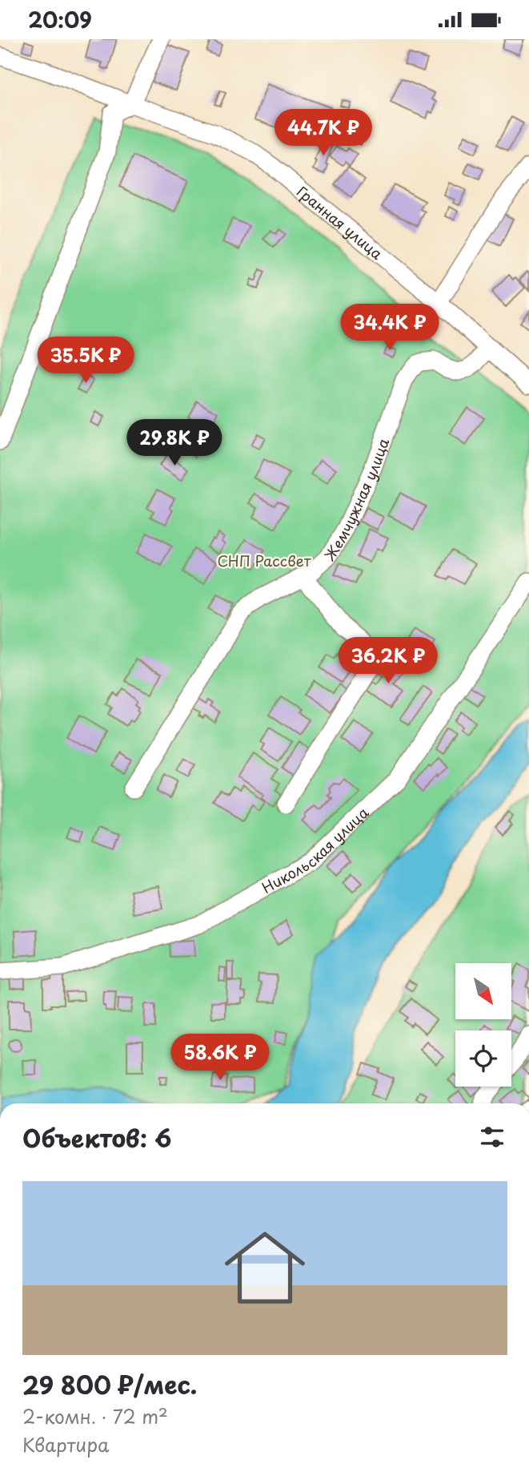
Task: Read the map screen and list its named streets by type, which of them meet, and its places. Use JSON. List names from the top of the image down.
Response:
{
  "streets": {
    "street": ["Гранная улица", "Жемчужная улица", "Никольская улица"]
  },
  "crossings": [
    ["Гранная улица", "Жемчужная улица"]
  ],
  "parks": ["СНП Рассвет"],
  "north": "bottom right",
  "page": {
    "status": "20:09",
    "price": [
      "44.7K ₽",
      "34.4K ₽",
      "35.5K ₽",
      "29.8K ₽",
      "36.2K ₽",
      "58.6K ₽"
    ],
    "heading": "Объектов: 6",
    "list": [
      {
        "name": "29 800 ₽/мес.",
        "note": "2-комн. · 72 m² · Квартира"
      }
    ]
  }
}
